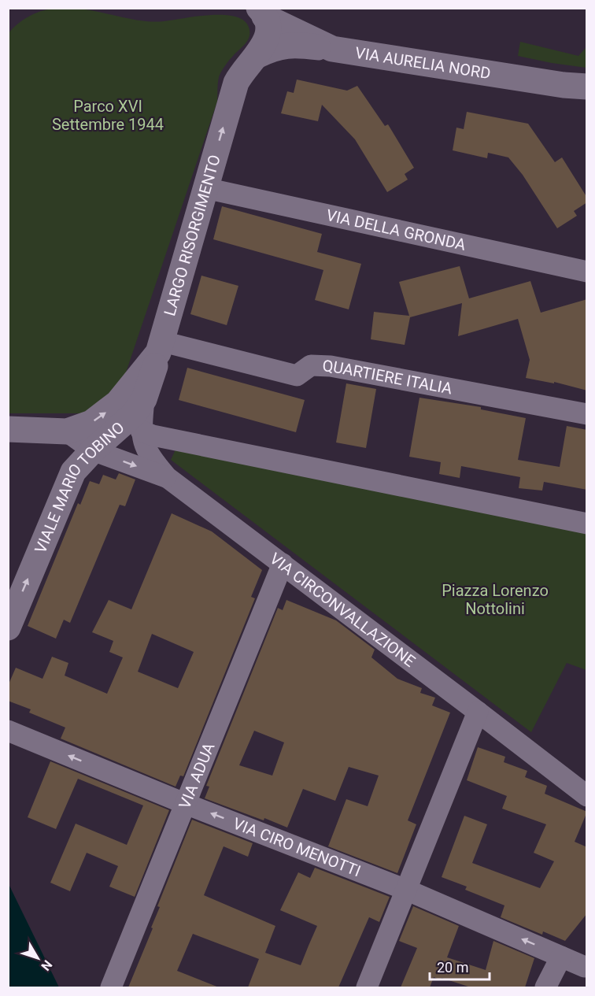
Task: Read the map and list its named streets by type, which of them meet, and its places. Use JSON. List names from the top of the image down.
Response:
{
  "streets": {
    "main road": ["VIA AURELIA NORD", "LARGO RISORGIMENTO", "VIALE MARIO TOBINO"],
    "street": [
      "VIA DELLA GRONDA",
      "QUARTIERE ITALIA",
      "VIA CIRCONVALLAZIONE",
      "VIA ADUA",
      "VIA CIRO MENOTTI"
    ]
  },
  "crossings": [
    ["VIA AURELIA NORD", "LARGO RISORGIMENTO"],
    ["VIA DELLA GRONDA", "LARGO RISORGIMENTO"],
    ["LARGO RISORGIMENTO", "QUARTIERE ITALIA"],
    ["LARGO RISORGIMENTO", "VIALE MARIO TOBINO"],
    ["QUARTIERE ITALIA", "VIALE MARIO TOBINO"],
    ["VIALE MARIO TOBINO", "VIA CIRCONVALLAZIONE"],
    ["VIA CIRCONVALLAZIONE", "VIA ADUA"],
    ["VIA ADUA", "VIA CIRO MENOTTI"]
  ],
  "one_way": ["LARGO RISORGIMENTO", "VIALE MARIO TOBINO", "VIA CIRO MENOTTI"],
  "parks": ["Parco XVI Settembre 1944", "Piazza Lorenzo Nottolini"],
  "scale_bar": "20 m",
  "north": "bottom right"
}
